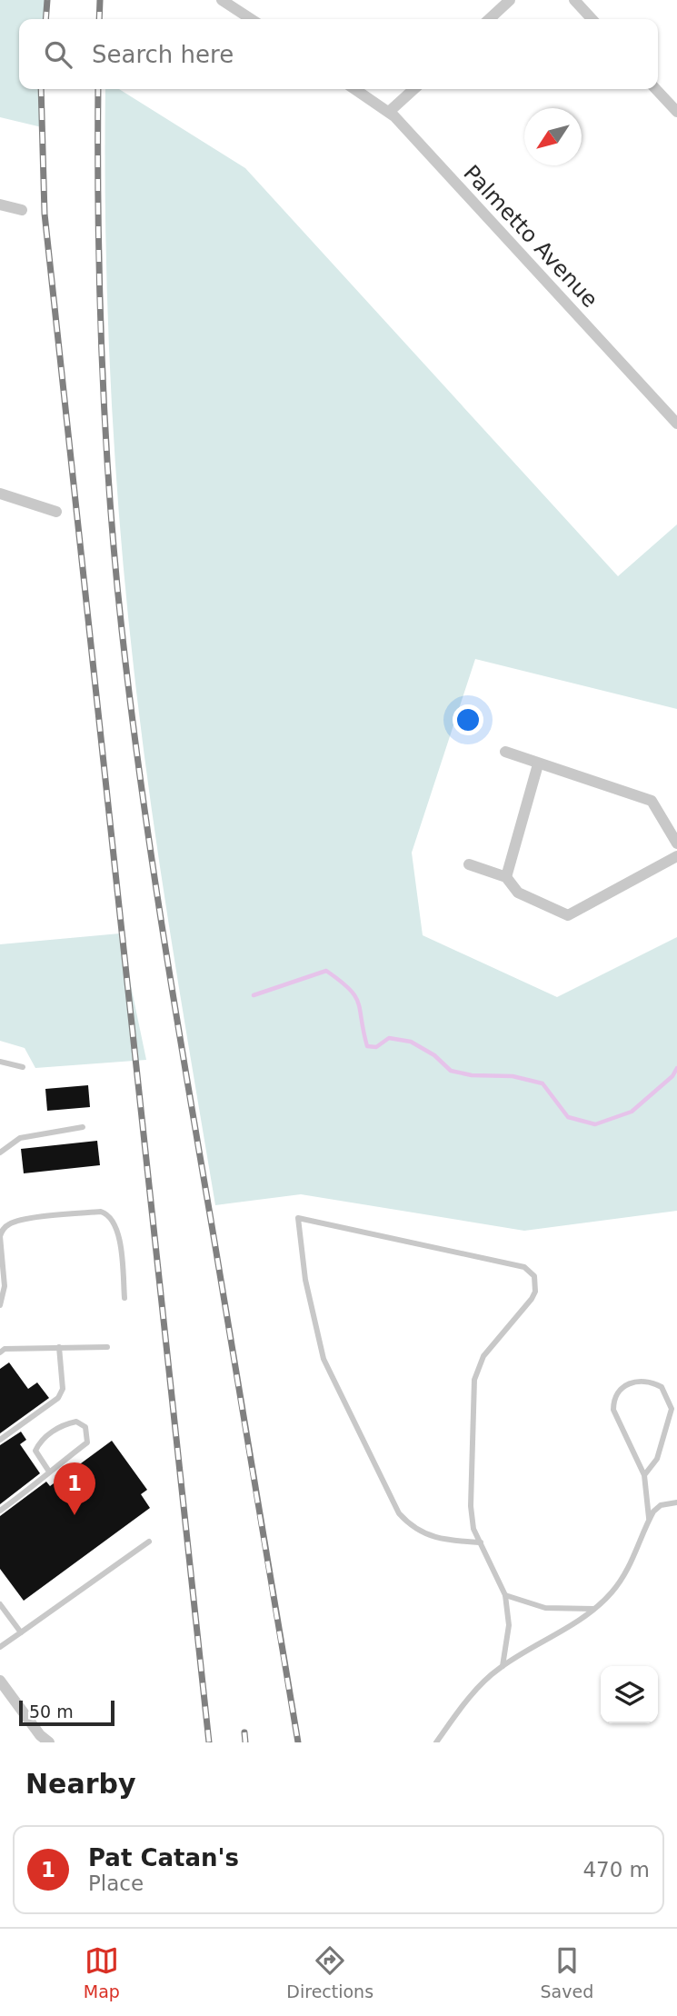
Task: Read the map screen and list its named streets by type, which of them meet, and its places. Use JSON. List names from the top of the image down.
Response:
{
  "streets": {
    "street": ["Palmetto Avenue"]
  },
  "scale_bar": "50 m",
  "north": "bottom left",
  "page": {
    "search": "Search here",
    "pins": "1",
    "scale": "50 m",
    "heading": "Nearby",
    "list": [
      {
        "mark": "1",
        "name": "Pat Catan's",
        "note": "Place",
        "value": "470 m"
      }
    ],
    "nav": ["Map", "Directions", "Saved"]
  }
}
